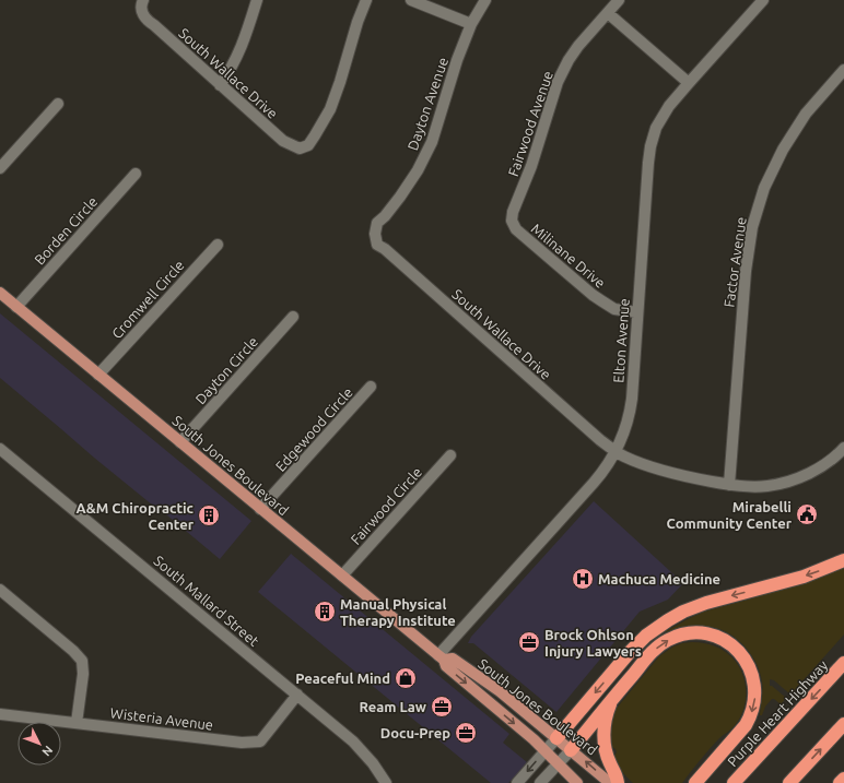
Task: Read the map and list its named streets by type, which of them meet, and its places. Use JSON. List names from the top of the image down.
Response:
{
  "streets": {
    "highway": ["Purple Heart Highway"],
    "main road": ["South Jones Boulevard"],
    "street": [
      "South Wallace Drive",
      "Dayton Avenue",
      "Fairwood Avenue",
      "Borden Circle",
      "Milinane Drive",
      "Factor Avenue",
      "Cromwell Circle",
      "Elton Avenue",
      "Dayton Circle",
      "Edgewood Circle",
      "Fairwood Circle",
      "South Mallard Street",
      "Wisteria Avenue"
    ]
  },
  "crossings": [
    ["South Wallace Drive", "Dayton Avenue"],
    ["South Wallace Drive", "Factor Avenue"],
    ["South Wallace Drive", "Elton Avenue"],
    ["Fairwood Avenue", "Milinane Drive"],
    ["Borden Circle", "South Jones Boulevard"],
    ["Milinane Drive", "Elton Avenue"],
    ["Cromwell Circle", "South Jones Boulevard"],
    ["Elton Avenue", "South Jones Boulevard"],
    ["Dayton Circle", "South Jones Boulevard"],
    ["Edgewood Circle", "South Jones Boulevard"],
    ["South Jones Boulevard", "Fairwood Circle"],
    ["South Mallard Street", "Wisteria Avenue"]
  ],
  "places": {
    "public building": ["Mirabelli Community Center"],
    "building": ["A&M Chiropractic Center", "Manual Physical Therapy Institute"],
    "hospital": ["Machuca Medicine"],
    "office": ["Brock Ohlson Injury Lawyers", "Ream Law", "Docu-Prep"],
    "shop": ["Peaceful Mind"]
  },
  "north": "bottom right"
}
